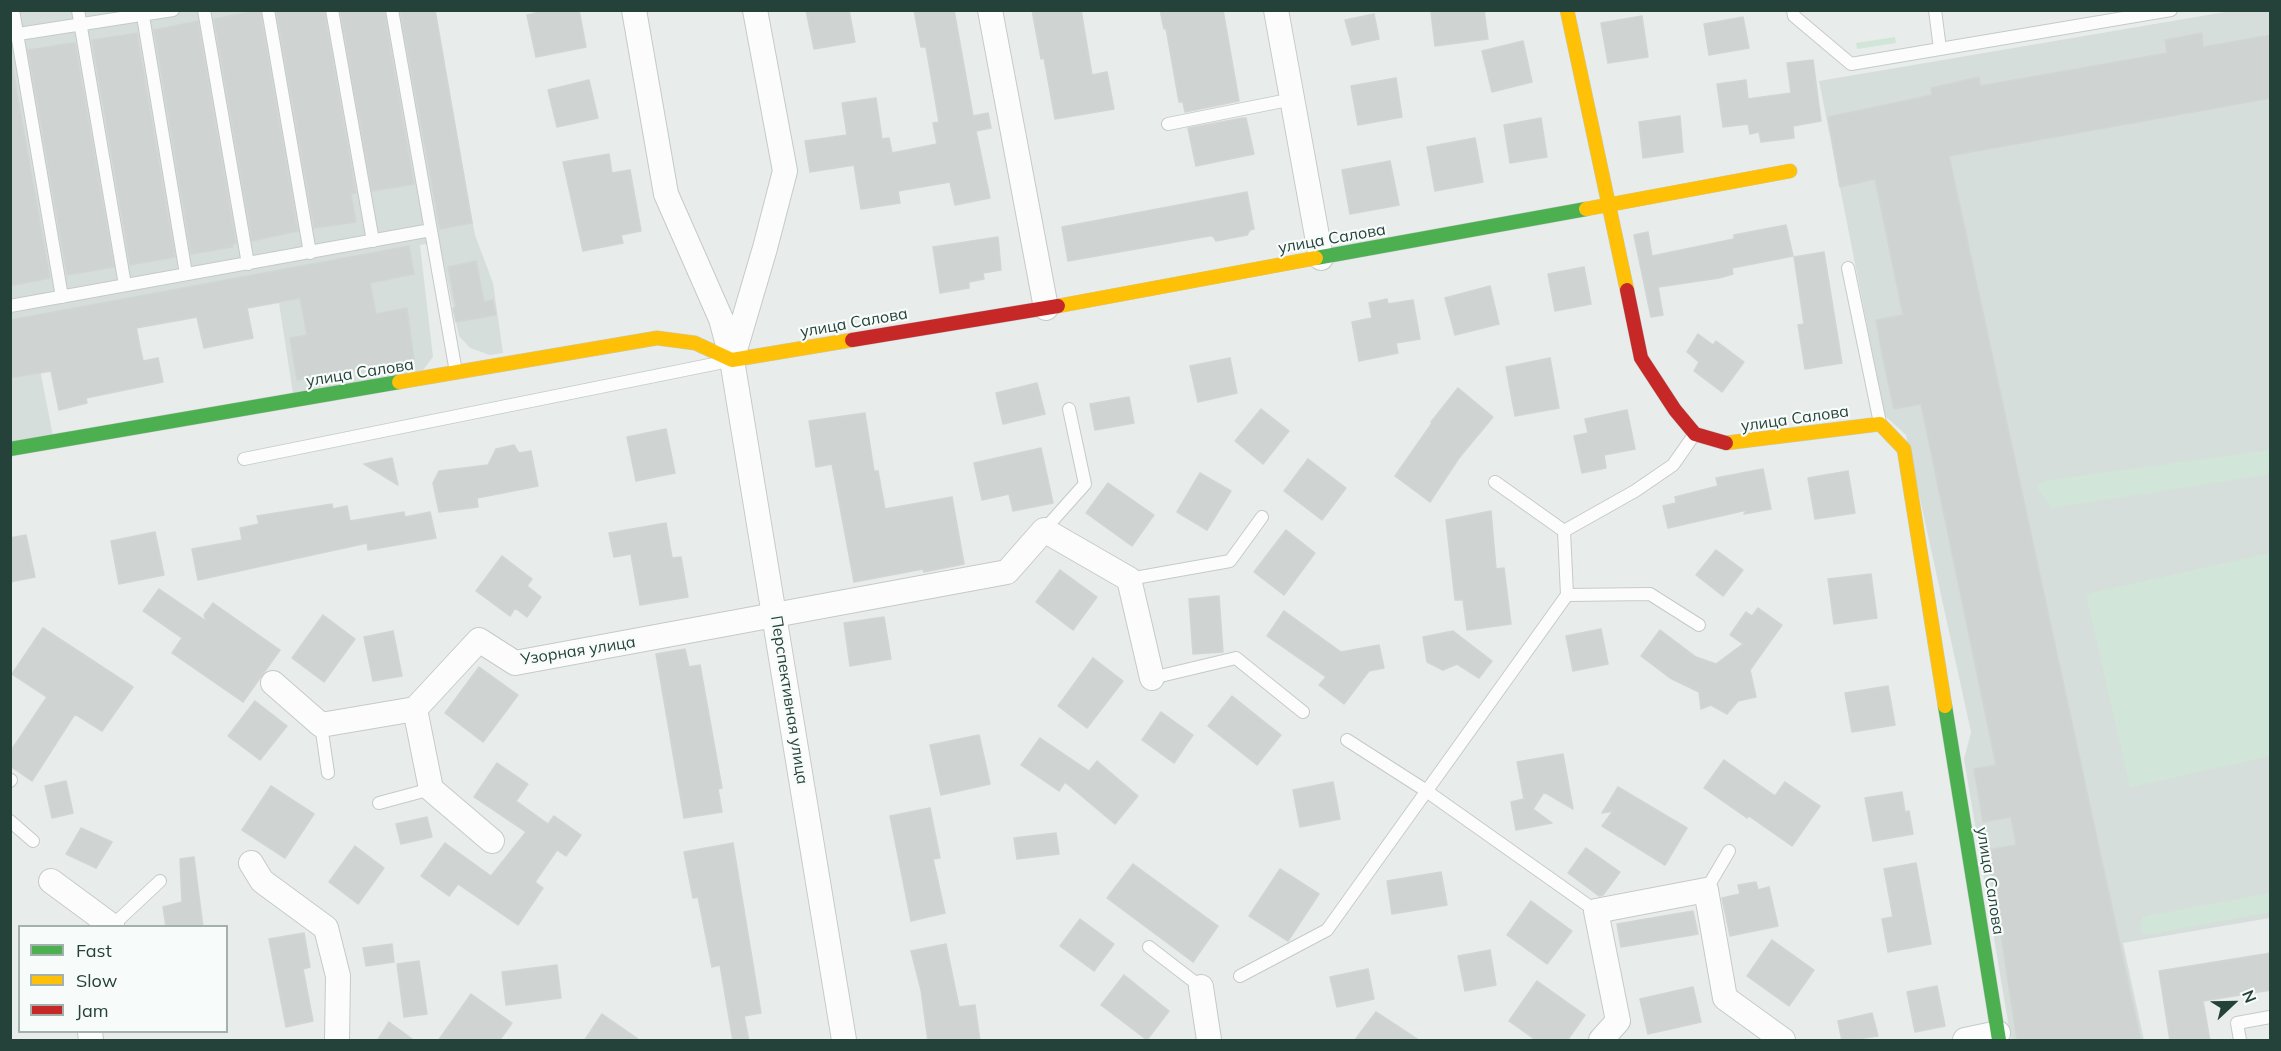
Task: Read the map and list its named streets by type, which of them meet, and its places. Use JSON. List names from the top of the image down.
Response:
{
  "streets": {
    "street": ["улица Салова", "Узорная улица", "Перспективная улица"]
  },
  "crossings": [
    ["улица Салова", "Перспективная улица"],
    ["Узорная улица", "Перспективная улица"]
  ],
  "legend": ["Fast", "Slow", "Jam"],
  "north": "right"
}
